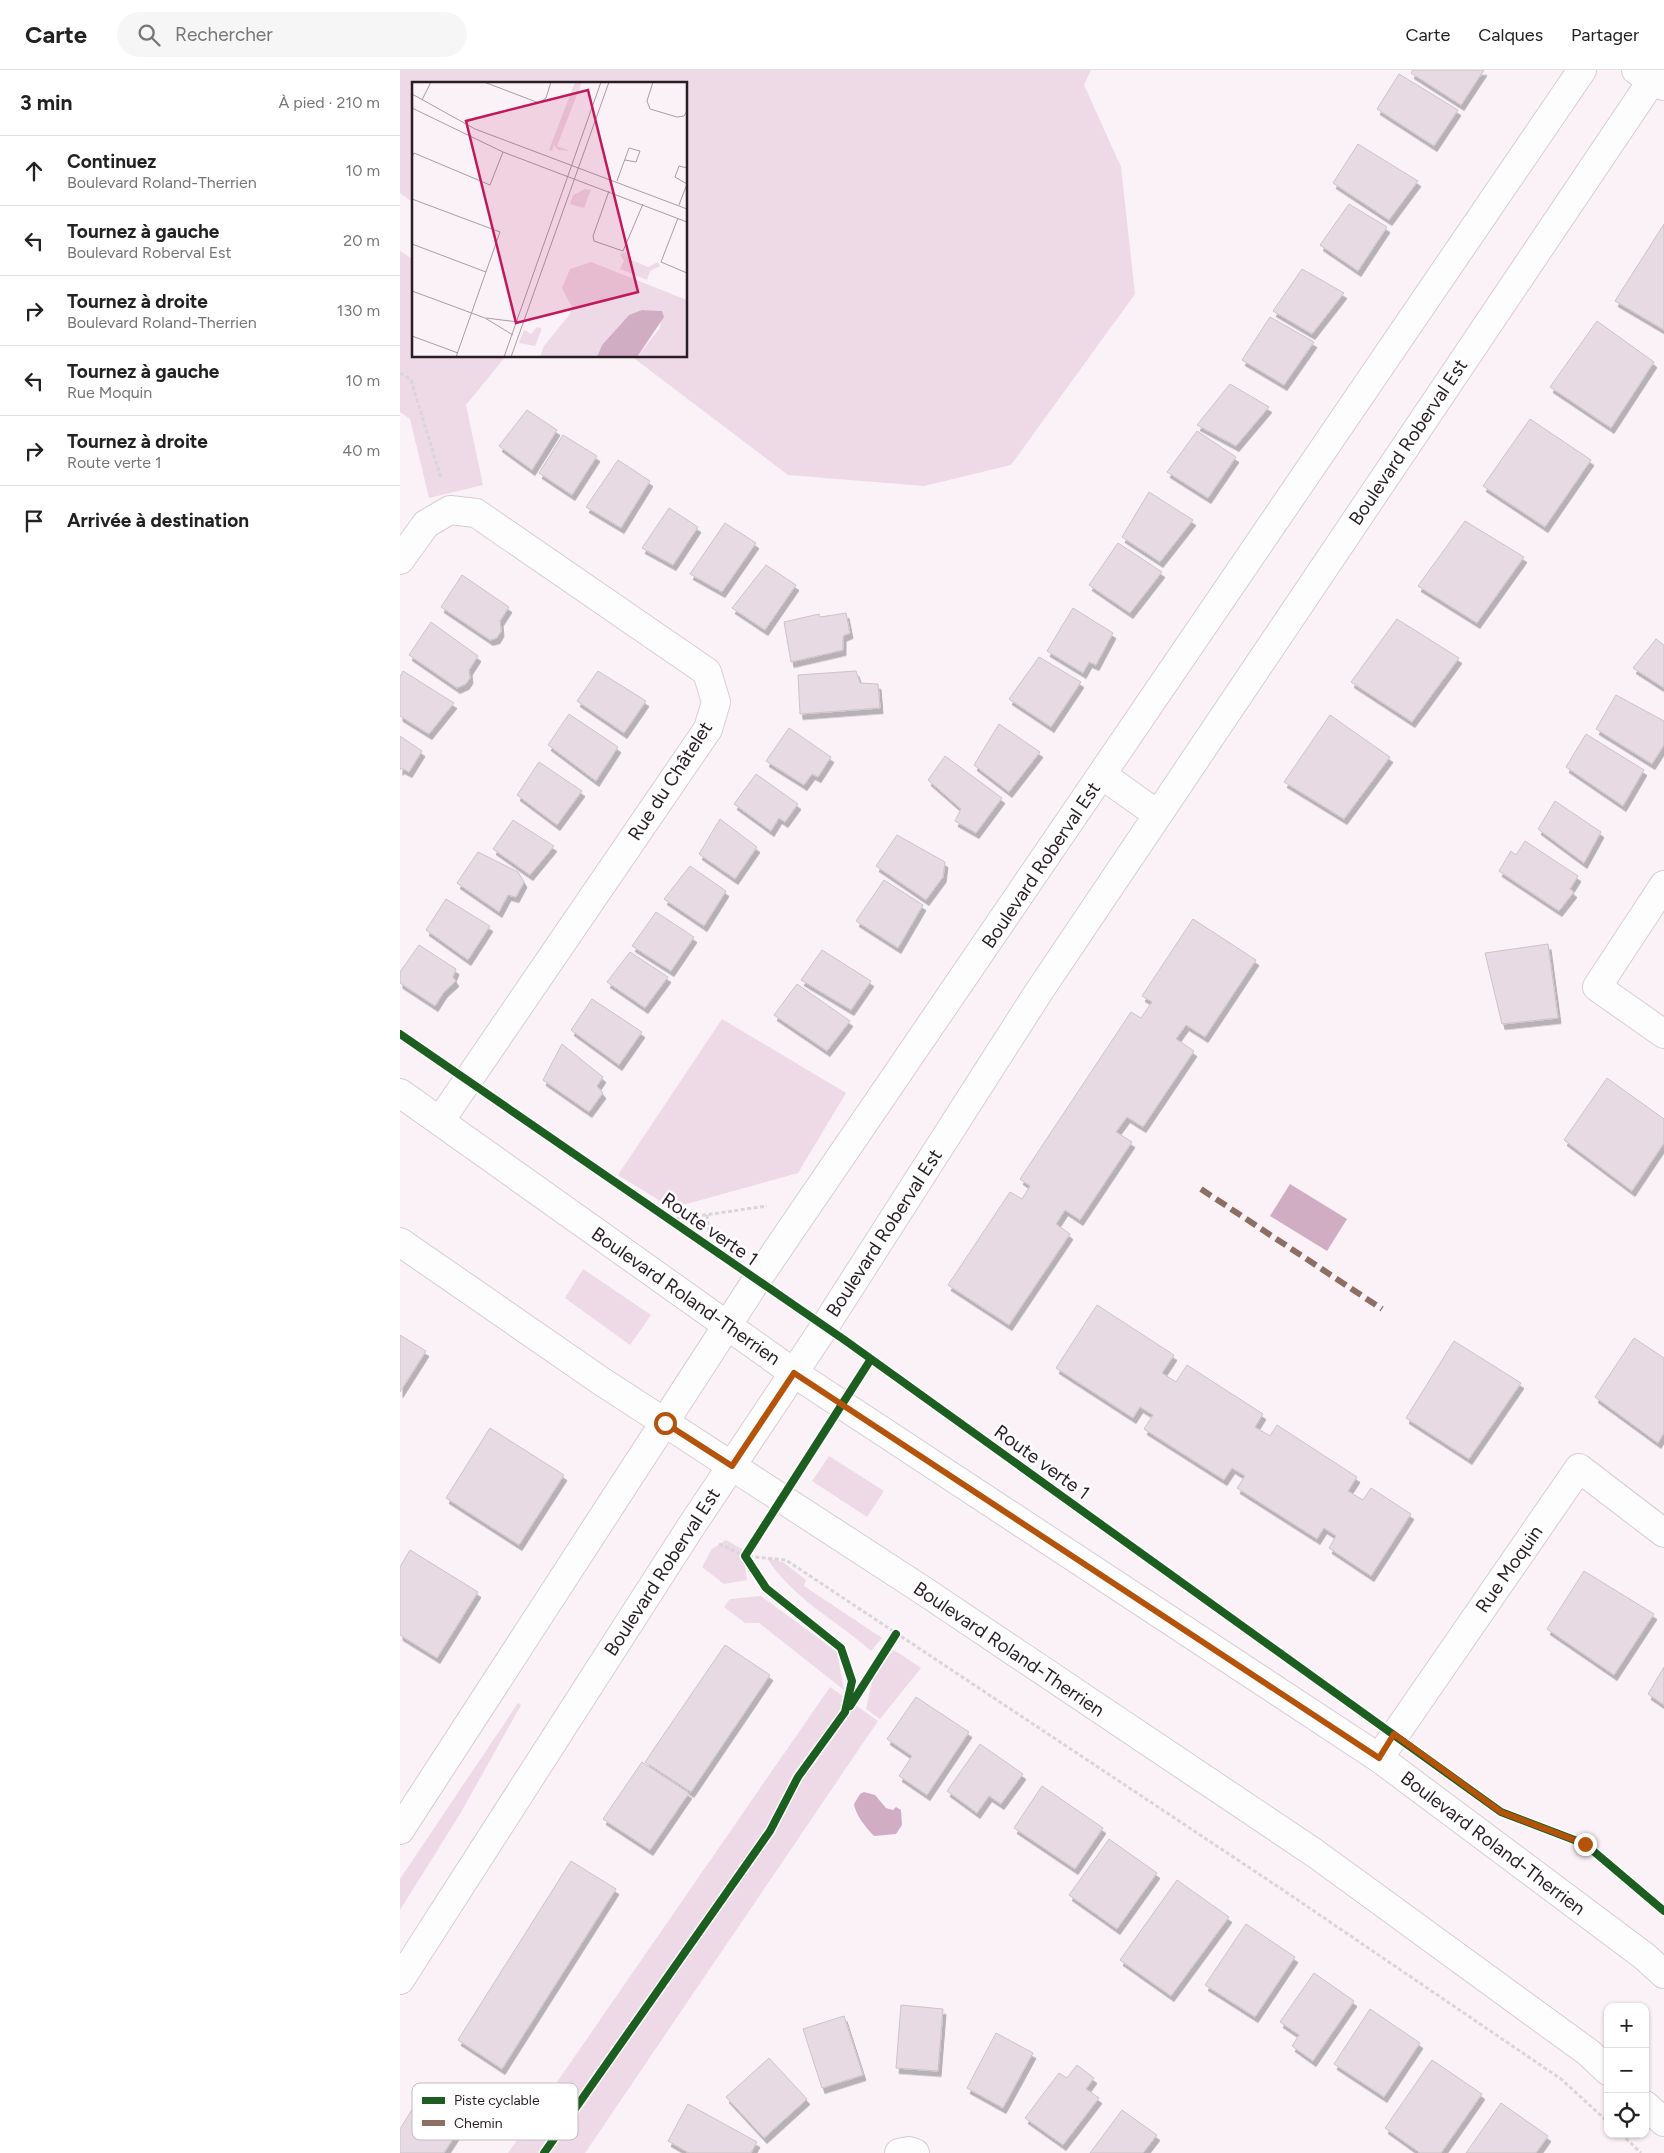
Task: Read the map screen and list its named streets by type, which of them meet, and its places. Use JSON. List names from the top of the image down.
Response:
{
  "streets": {
    "street": [
      "Boulevard Roberval Est",
      "Rue du Châtelet",
      "Boulevard Roland-Therrien",
      "Rue Moquin"
    ],
    "cycle path": ["Route verte 1"]
  },
  "crossings": [
    ["Boulevard Roberval Est", "Route verte 1"],
    ["Boulevard Roberval Est", "Boulevard Roland-Therrien"],
    ["Rue du Châtelet", "Boulevard Roland-Therrien"],
    ["Boulevard Roland-Therrien", "Rue Moquin"]
  ],
  "legend": ["Piste cyclable", "Chemin"],
  "page": {
    "header": "Carte",
    "search": "Rechercher",
    "nav": ["Carte", "Calques", "Partager"],
    "heading": ["3 min", "À pied · 210 m"],
    "list": [
      ["Continuez", "Boulevard Roland-Therrien", "10 m"],
      ["Tournez à gauche", "Boulevard Roberval Est", "20 m"],
      ["Tournez à droite", "Boulevard Roland-Therrien", "130 m"],
      ["Tournez à gauche", "Rue Moquin", "10 m"],
      ["Tournez à droite", "Route verte 1", "40 m"],
      "Arrivée à destination"
    ],
    "map_buttons": ["+", "−"]
  }
}
